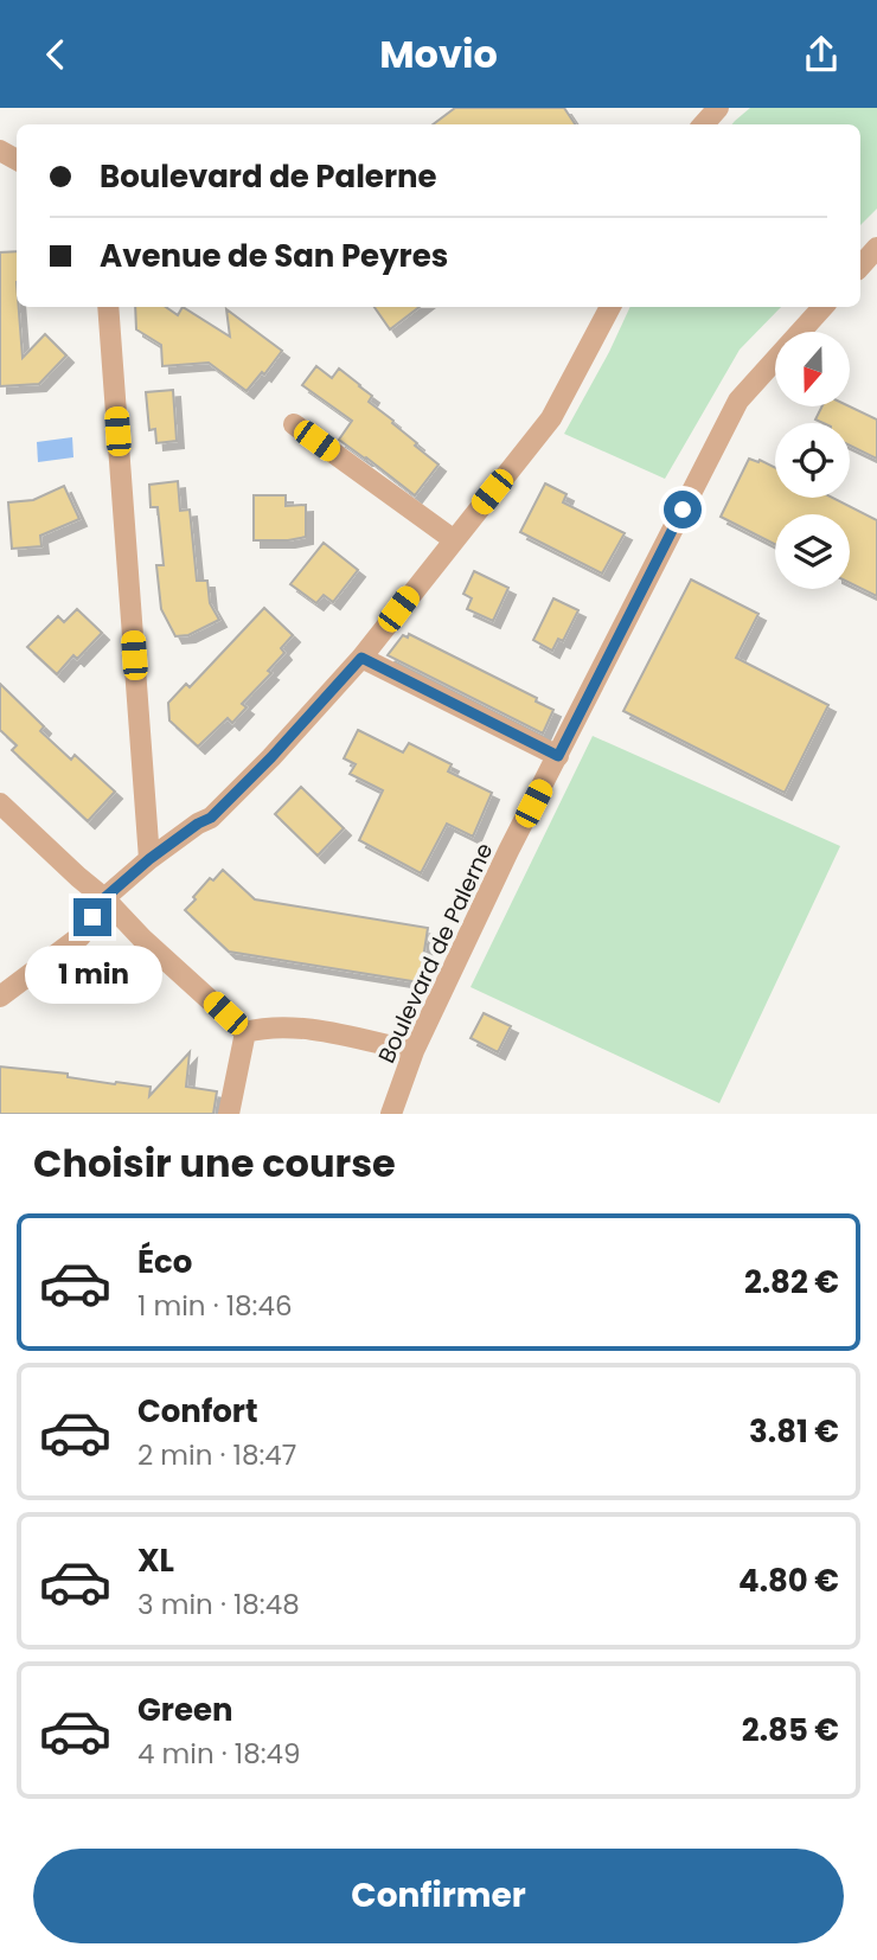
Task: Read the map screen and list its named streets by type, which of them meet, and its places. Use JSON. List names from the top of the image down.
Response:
{
  "streets": {
    "street": ["Boulevard de Palerne"]
  },
  "north": "bottom",
  "page": {
    "header": "Movio",
    "banner": ["Boulevard de Palerne", "Avenue de San Peyres"],
    "bubble": "1 min",
    "heading": "Choisir une course",
    "list": [
      {
        "name": "Éco",
        "note": "1 min · 18:46",
        "value": "2.82 €"
      },
      {
        "name": "Confort",
        "note": "2 min · 18:47",
        "value": "3.81 €"
      },
      {
        "name": "XL",
        "note": "3 min · 18:48",
        "value": "4.80 €"
      },
      {
        "name": "Green",
        "note": "4 min · 18:49",
        "value": "2.85 €"
      }
    ],
    "buttons": "Confirmer"
  }
}
